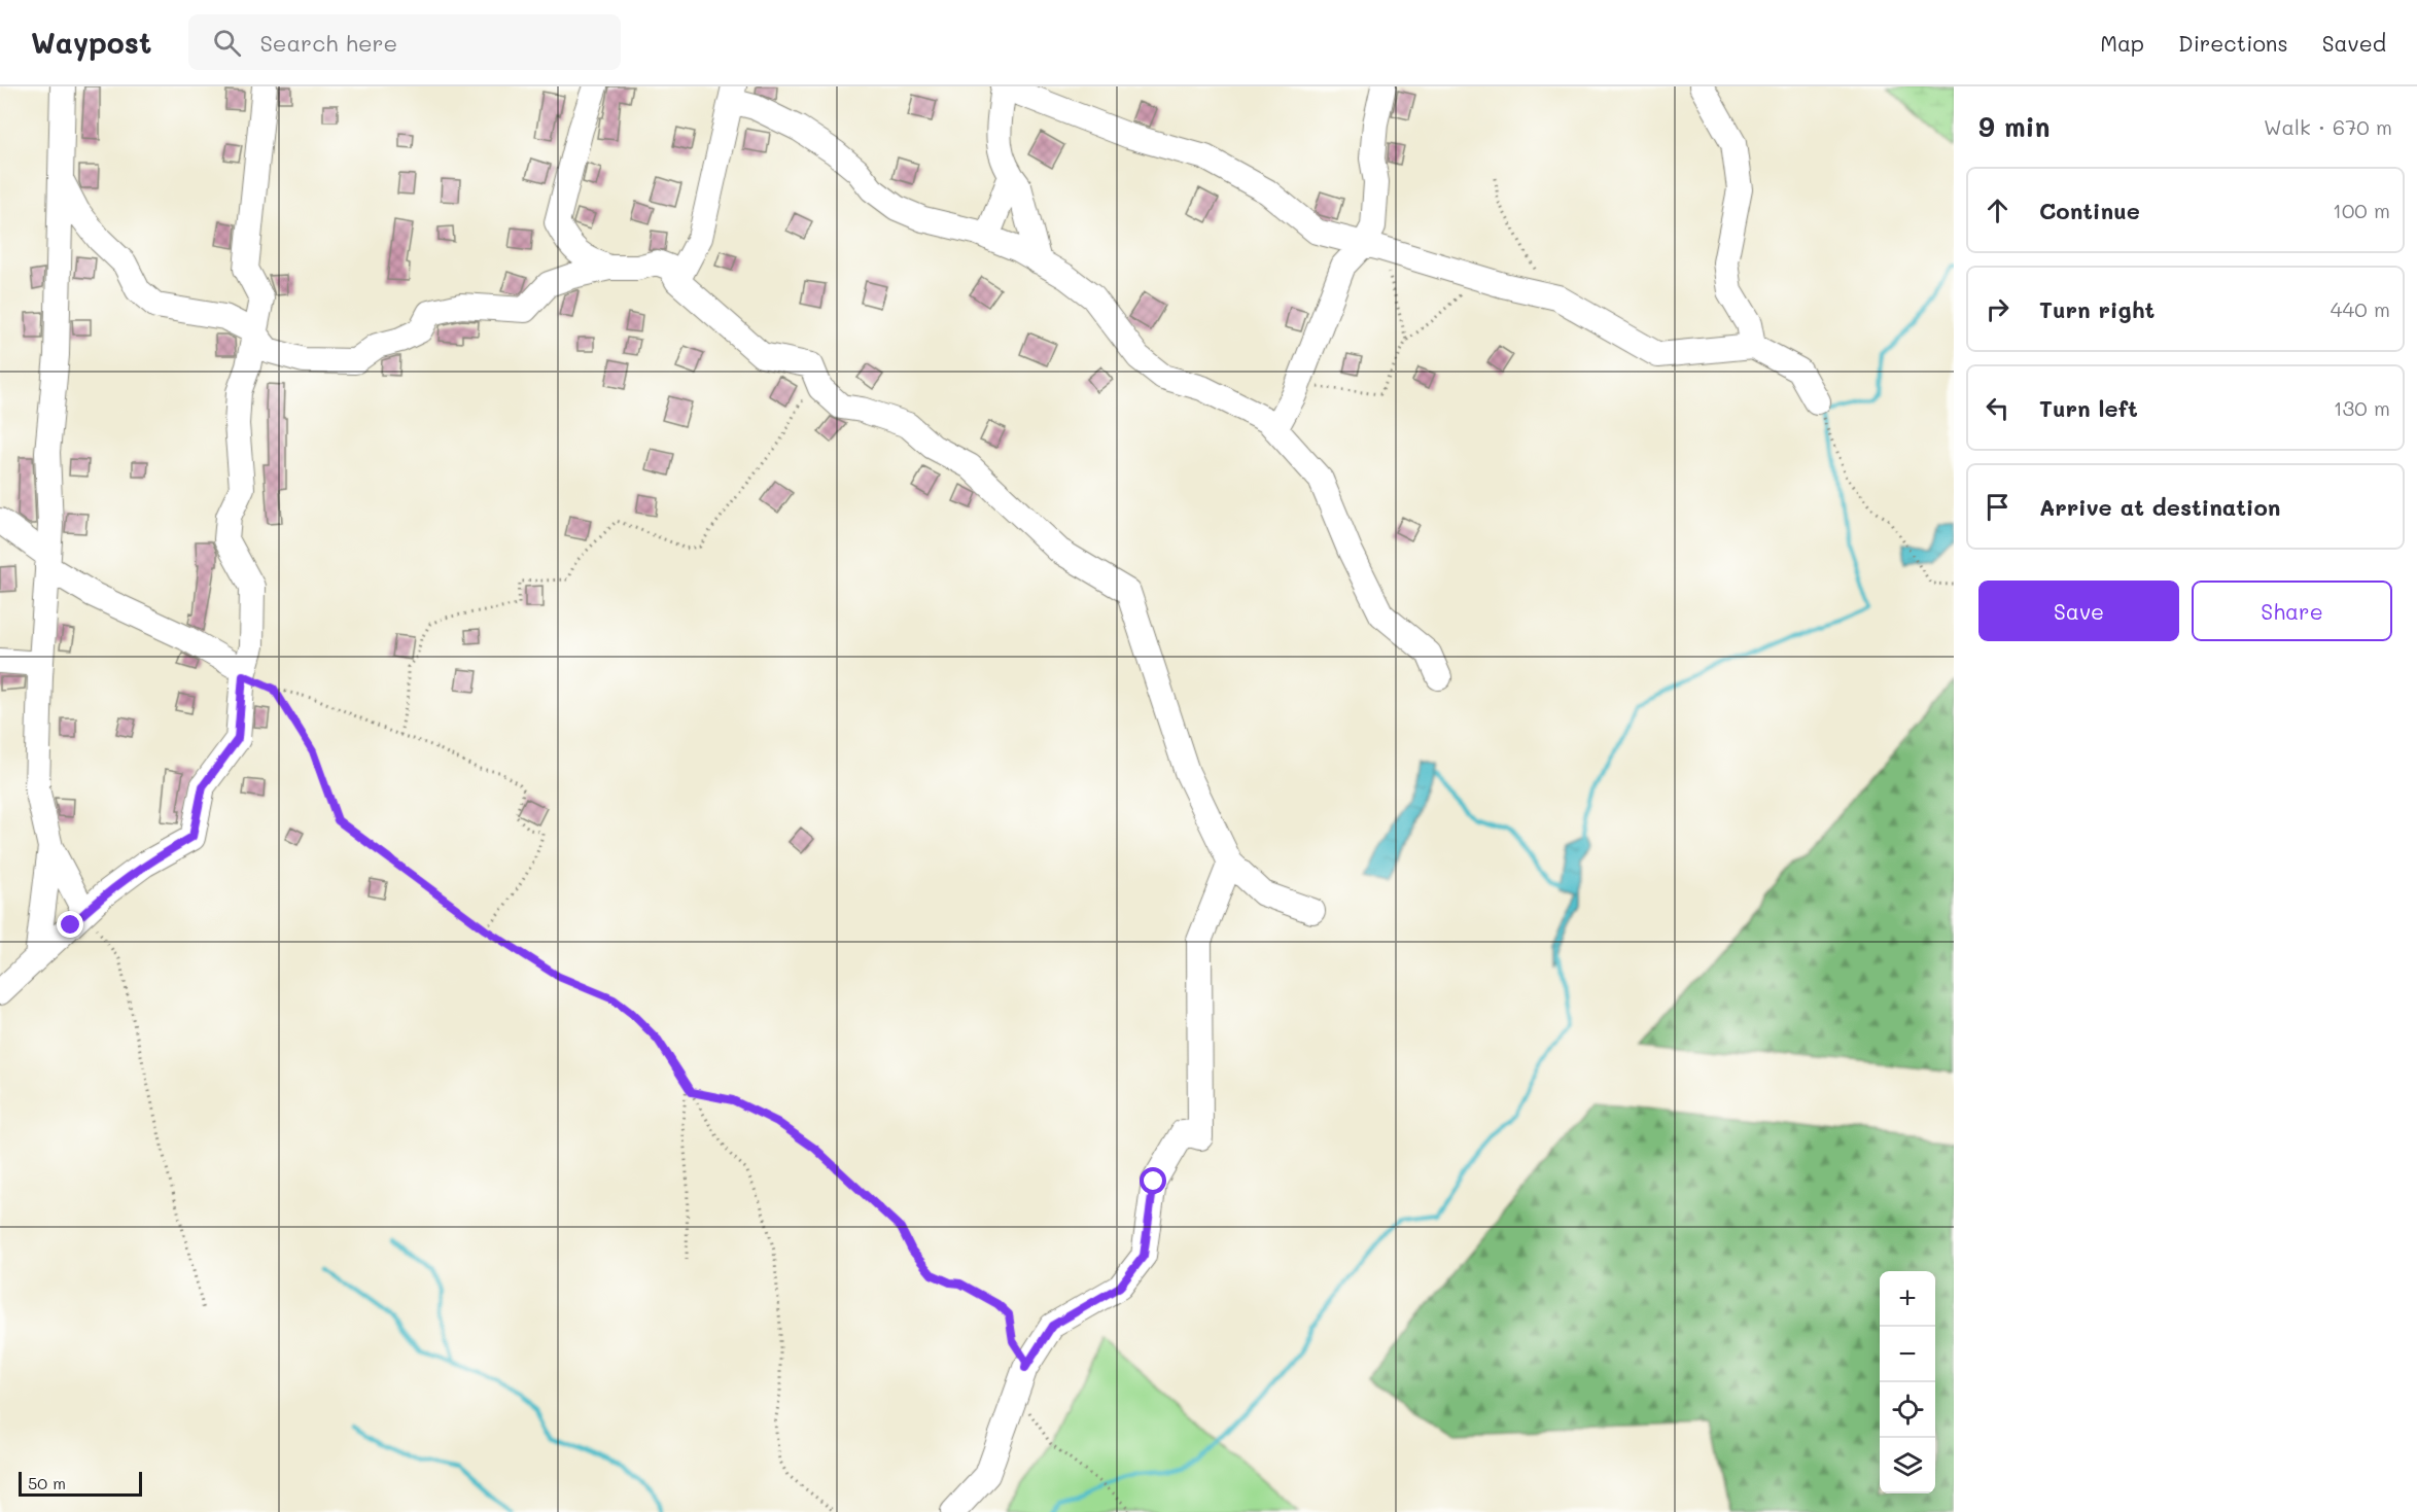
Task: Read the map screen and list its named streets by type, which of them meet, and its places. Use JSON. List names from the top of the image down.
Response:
{
  "scale_bar": "50 m",
  "page": {
    "header": "Waypost",
    "search": "Search here",
    "nav": ["Map", "Directions", "Saved"],
    "heading": ["9 min", "Walk · 670 m"],
    "list": [
      ["Continue", "100 m"],
      ["Turn right", "440 m"],
      ["Turn left", "130 m"],
      "Arrive at destination"
    ],
    "buttons": ["Save", "Share"],
    "map_buttons": ["+", "−"],
    "scale": "50 m"
  }
}
